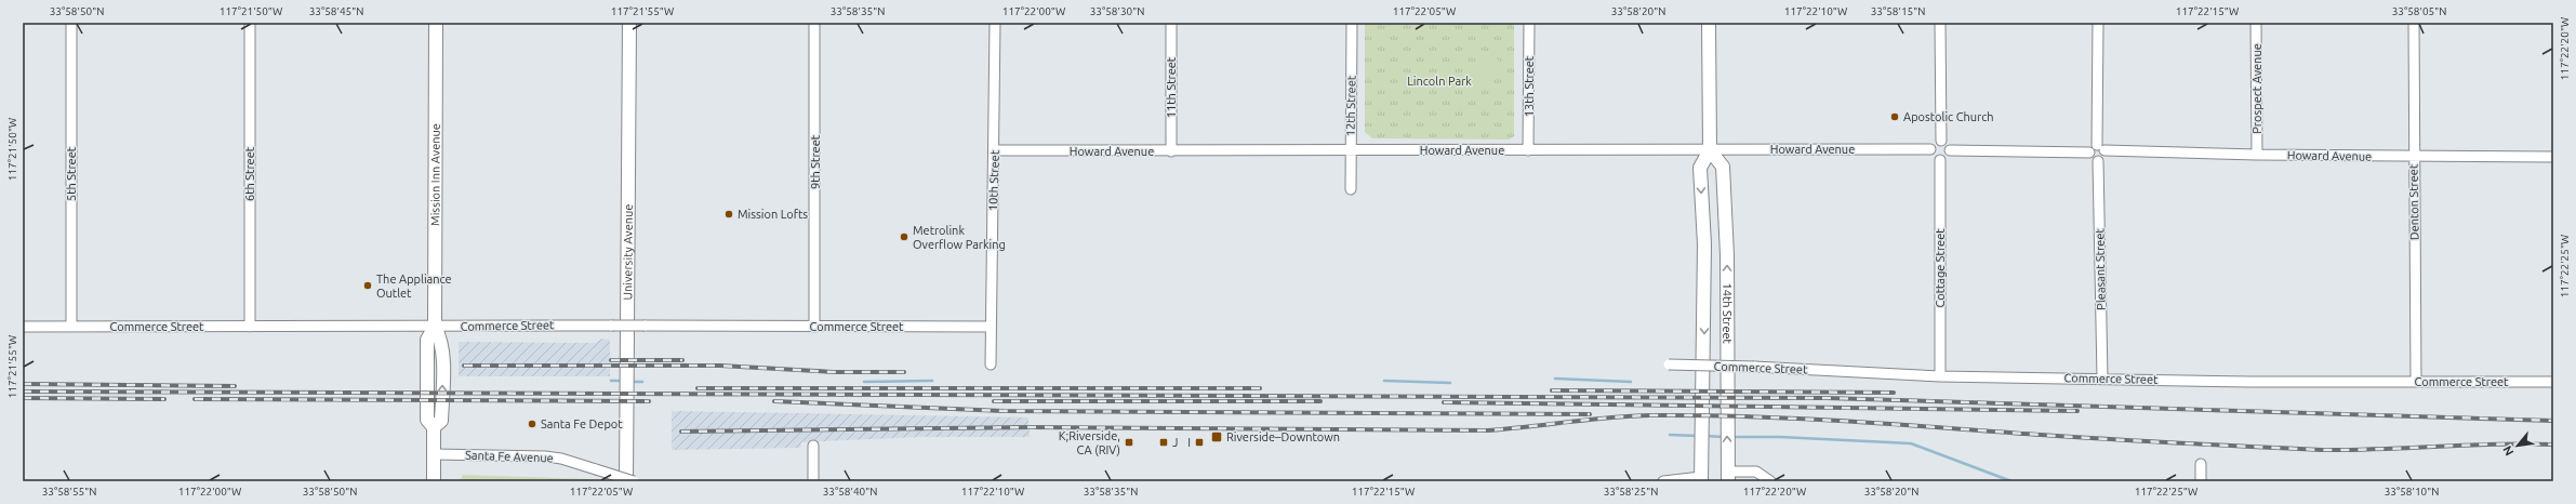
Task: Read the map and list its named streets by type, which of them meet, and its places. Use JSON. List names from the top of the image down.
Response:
{
  "streets": {
    "main road": ["Mission Inn Avenue", "University Avenue", "14th Street"],
    "street": [
      "13th Street",
      "11th Street",
      "Prospect Avenue",
      "12th Street",
      "Howard Avenue",
      "9th Street",
      "5th Street",
      "6th Street",
      "10th Street",
      "Denton Street",
      "Cottage Street",
      "Pleasant Street",
      "Commerce Street",
      "Santa Fe Avenue"
    ]
  },
  "crossings": [
    ["13th Street", "Howard Avenue"],
    ["11th Street", "Howard Avenue"],
    ["Prospect Avenue", "Howard Avenue"],
    ["12th Street", "Howard Avenue"],
    ["Howard Avenue", "10th Street"],
    ["Howard Avenue", "Denton Street"],
    ["Howard Avenue", "Cottage Street"],
    ["Howard Avenue", "Pleasant Street"],
    ["Howard Avenue", "14th Street"],
    ["9th Street", "Commerce Street"],
    ["5th Street", "Commerce Street"],
    ["6th Street", "Commerce Street"],
    ["Mission Inn Avenue", "Commerce Street"],
    ["Mission Inn Avenue", "Santa Fe Avenue"],
    ["10th Street", "Commerce Street"],
    ["Denton Street", "Commerce Street"],
    ["Cottage Street", "Commerce Street"],
    ["Pleasant Street", "Commerce Street"]
  ],
  "parks": ["Lincoln Park"],
  "places": {
    "other": [
      "Apostolic Church",
      "Mission Lofts",
      "Metrolink Overflow Parking",
      "The Appliance Outlet",
      "Santa Fe Depot"
    ],
    "transit": [
      "Riverside–Downtown",
      "K;Riverside, CA (RIV)",
      "J",
      "I"
    ]
  },
  "north": "bottom left",
  "coordinates": [
    "33°58'50\"N",
    "117°21'50\"W",
    "33°58'45\"N",
    "117°21'55\"W",
    "33°58'35\"N",
    "117°22'00\"W",
    "33°58'30\"N",
    "117°22'05\"W",
    "33°58'20\"N",
    "117°22'10\"W",
    "33°58'15\"N",
    "117°22'15\"W",
    "33°58'05\"N",
    "117°22'20\"W",
    "117°22'25\"W",
    "33°58'55\"N",
    "33°58'40\"N",
    "33°58'25\"N",
    "33°58'10\"N"
  ]
}
